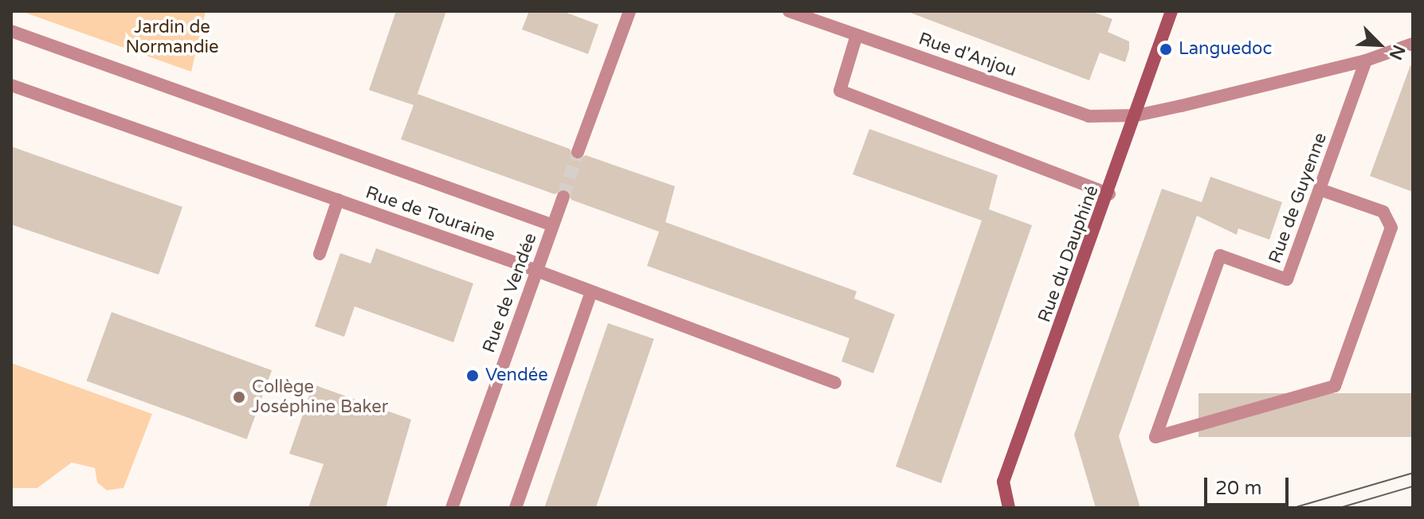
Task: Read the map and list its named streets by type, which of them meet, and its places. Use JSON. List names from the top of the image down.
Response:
{
  "streets": {
    "street": [
      "Rue d'Anjou",
      "Rue de Guyenne",
      "Rue de Touraine",
      "Rue du Dauphiné",
      "Rue de Vendée"
    ]
  },
  "crossings": [
    ["Rue d'Anjou", "Rue de Guyenne"],
    ["Rue d'Anjou", "Rue du Dauphiné"],
    ["Rue de Touraine", "Rue de Vendée"]
  ],
  "parks": ["Jardin de Normandie"],
  "places": ["Languedoc", "Vendée", "Collège Joséphine Baker"],
  "scale_bar": "20 m",
  "north": "bottom right"
}
